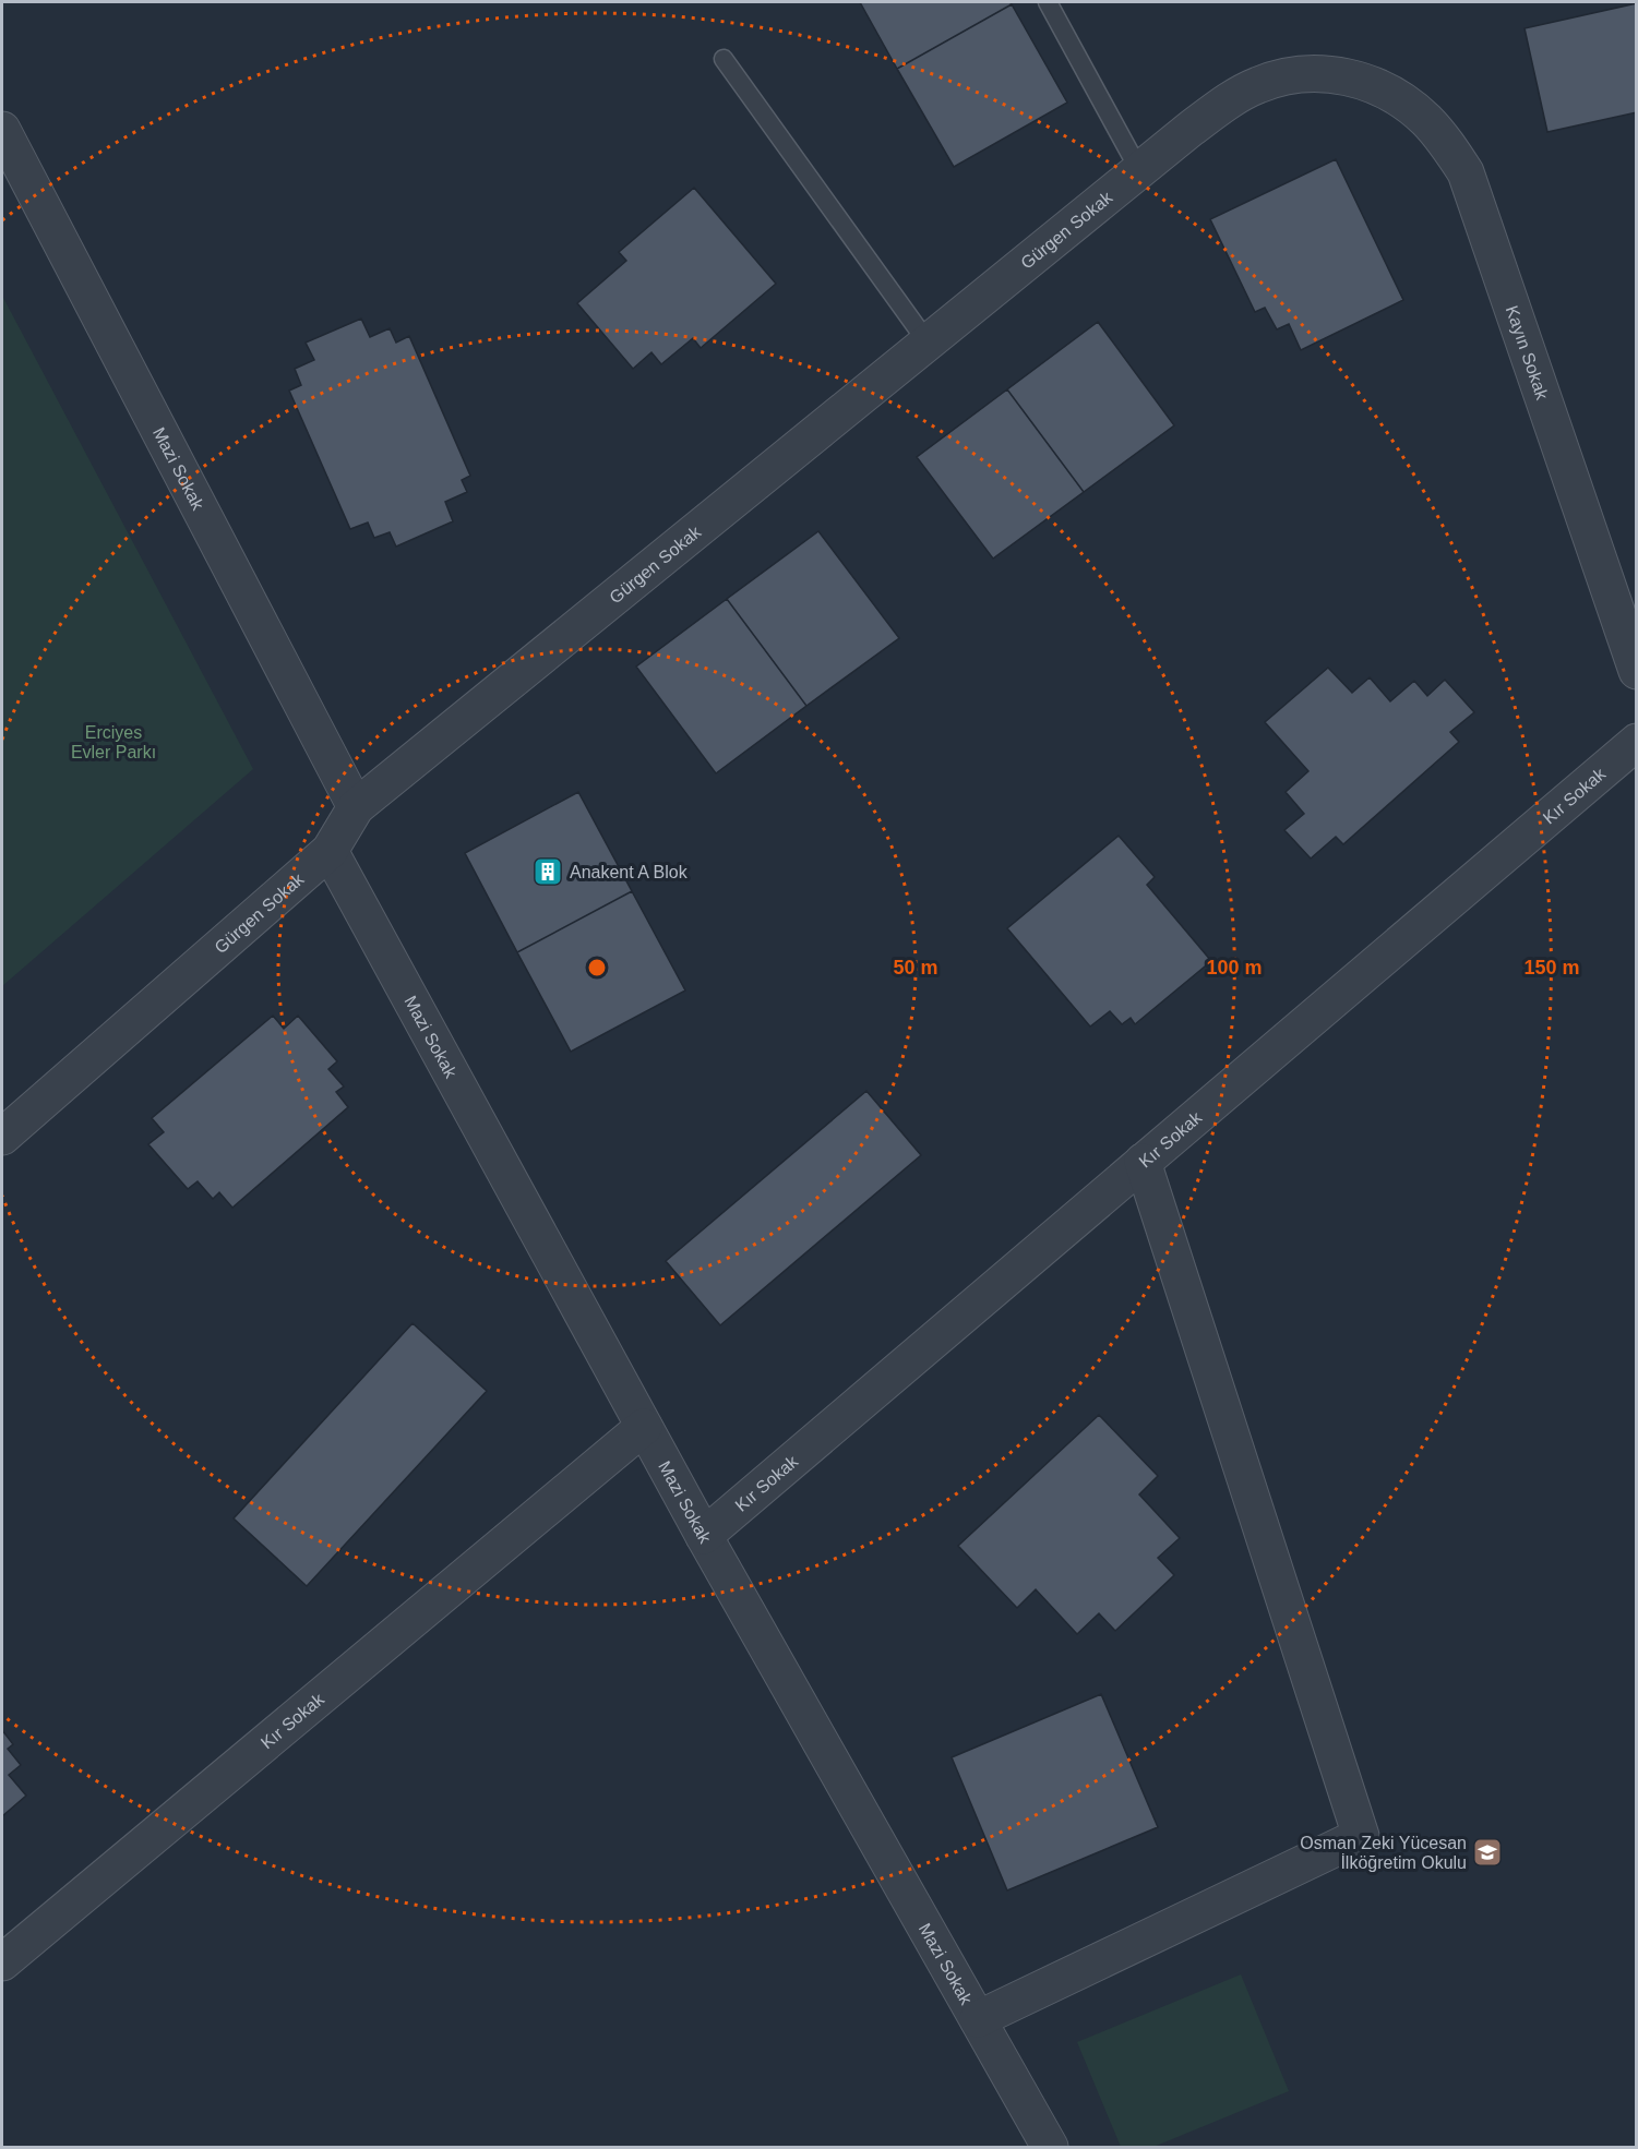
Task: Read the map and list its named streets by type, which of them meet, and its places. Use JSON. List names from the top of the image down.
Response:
{
  "streets": {
    "street": [
      "Gürgen Sokak",
      "Kayın Sokak",
      "Mazi Sokak",
      "Kır Sokak"
    ]
  },
  "crossings": [
    ["Gürgen Sokak", "Kayın Sokak"],
    ["Gürgen Sokak", "Mazi Sokak"],
    ["Mazi Sokak", "Kır Sokak"]
  ],
  "parks": ["Erciyes Evler Parkı"],
  "places": {
    "building": ["Anakent A Blok"],
    "school or university": ["Osman Zeki Yücesan İlköğretim Okulu"]
  },
  "rings": ["50 m", "100 m", "150 m"]
}
